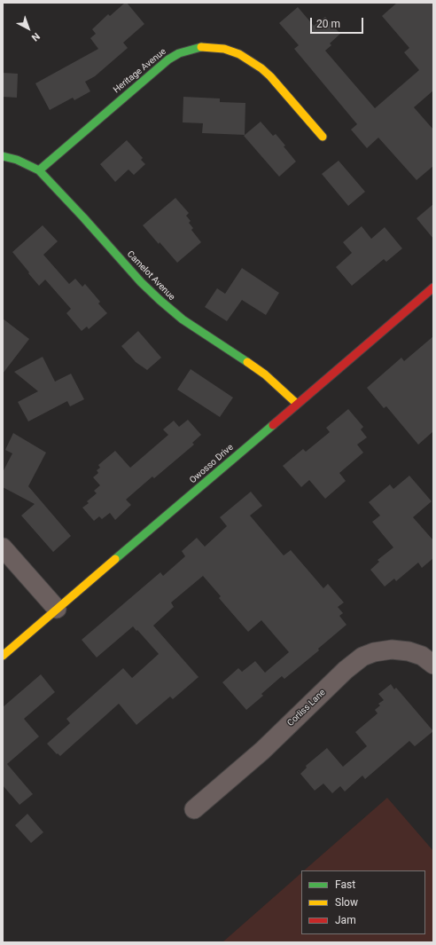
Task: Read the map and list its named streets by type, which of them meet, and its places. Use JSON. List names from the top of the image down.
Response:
{
  "streets": {
    "street": [
      "Heritage Avenue",
      "Camelot Avenue",
      "Owosso Drive",
      "Corliss Lane"
    ]
  },
  "crossings": [
    ["Heritage Avenue", "Camelot Avenue"],
    ["Camelot Avenue", "Owosso Drive"]
  ],
  "legend": ["Fast", "Slow", "Jam"],
  "scale_bar": "20 m",
  "north": "bottom right"
}
